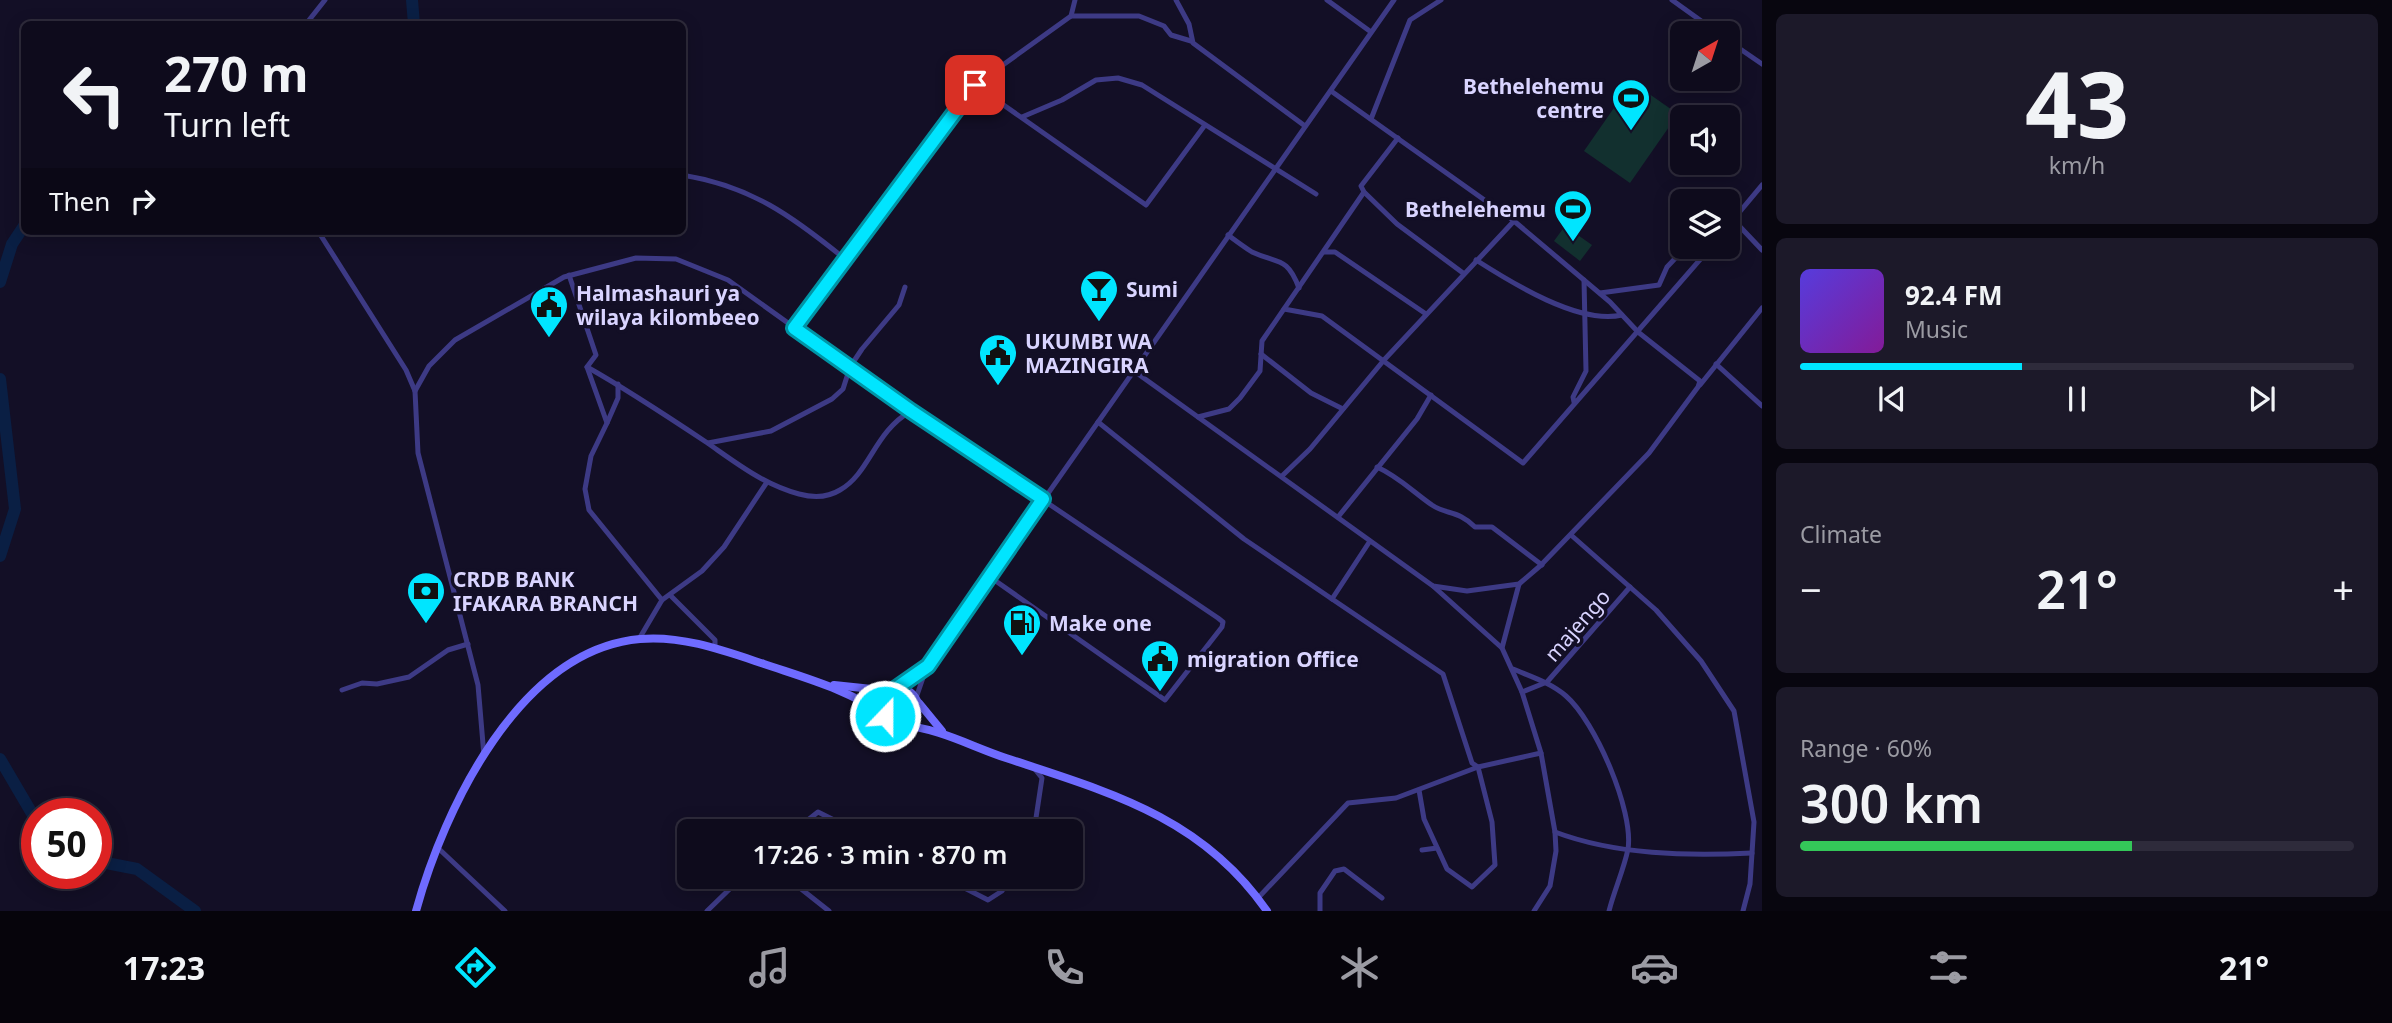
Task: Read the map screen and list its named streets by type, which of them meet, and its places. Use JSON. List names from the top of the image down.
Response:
{
  "streets": {
    "street": ["majengo"]
  },
  "places": {
    "sports": ["Bethelehemu centre", "Bethelehemu"],
    "bar": ["Sumi"],
    "public building": ["Halmashauri ya wilaya kilombeeo", "UKUMBI WA MAZINGIRA", "migration Office"],
    "bank": ["CRDB BANK IFAKARA BRANCH"],
    "fuel station": ["Make one"]
  },
  "north": "top right",
  "page": {
    "tile": [
      ["43", "km/h"],
      "Climate",
      ["Range · 60%", "300 km"]
    ],
    "turn": ["270 m", "Turn left"],
    "then": "Then",
    "song": ["92.4 FM", "Music"],
    "heat": ["−", "21°", "+"],
    "limit": "50",
    "trip": "17:26 · 3 min · 870 m",
    "tabs": ["17:23", "21°"]
  }
}
